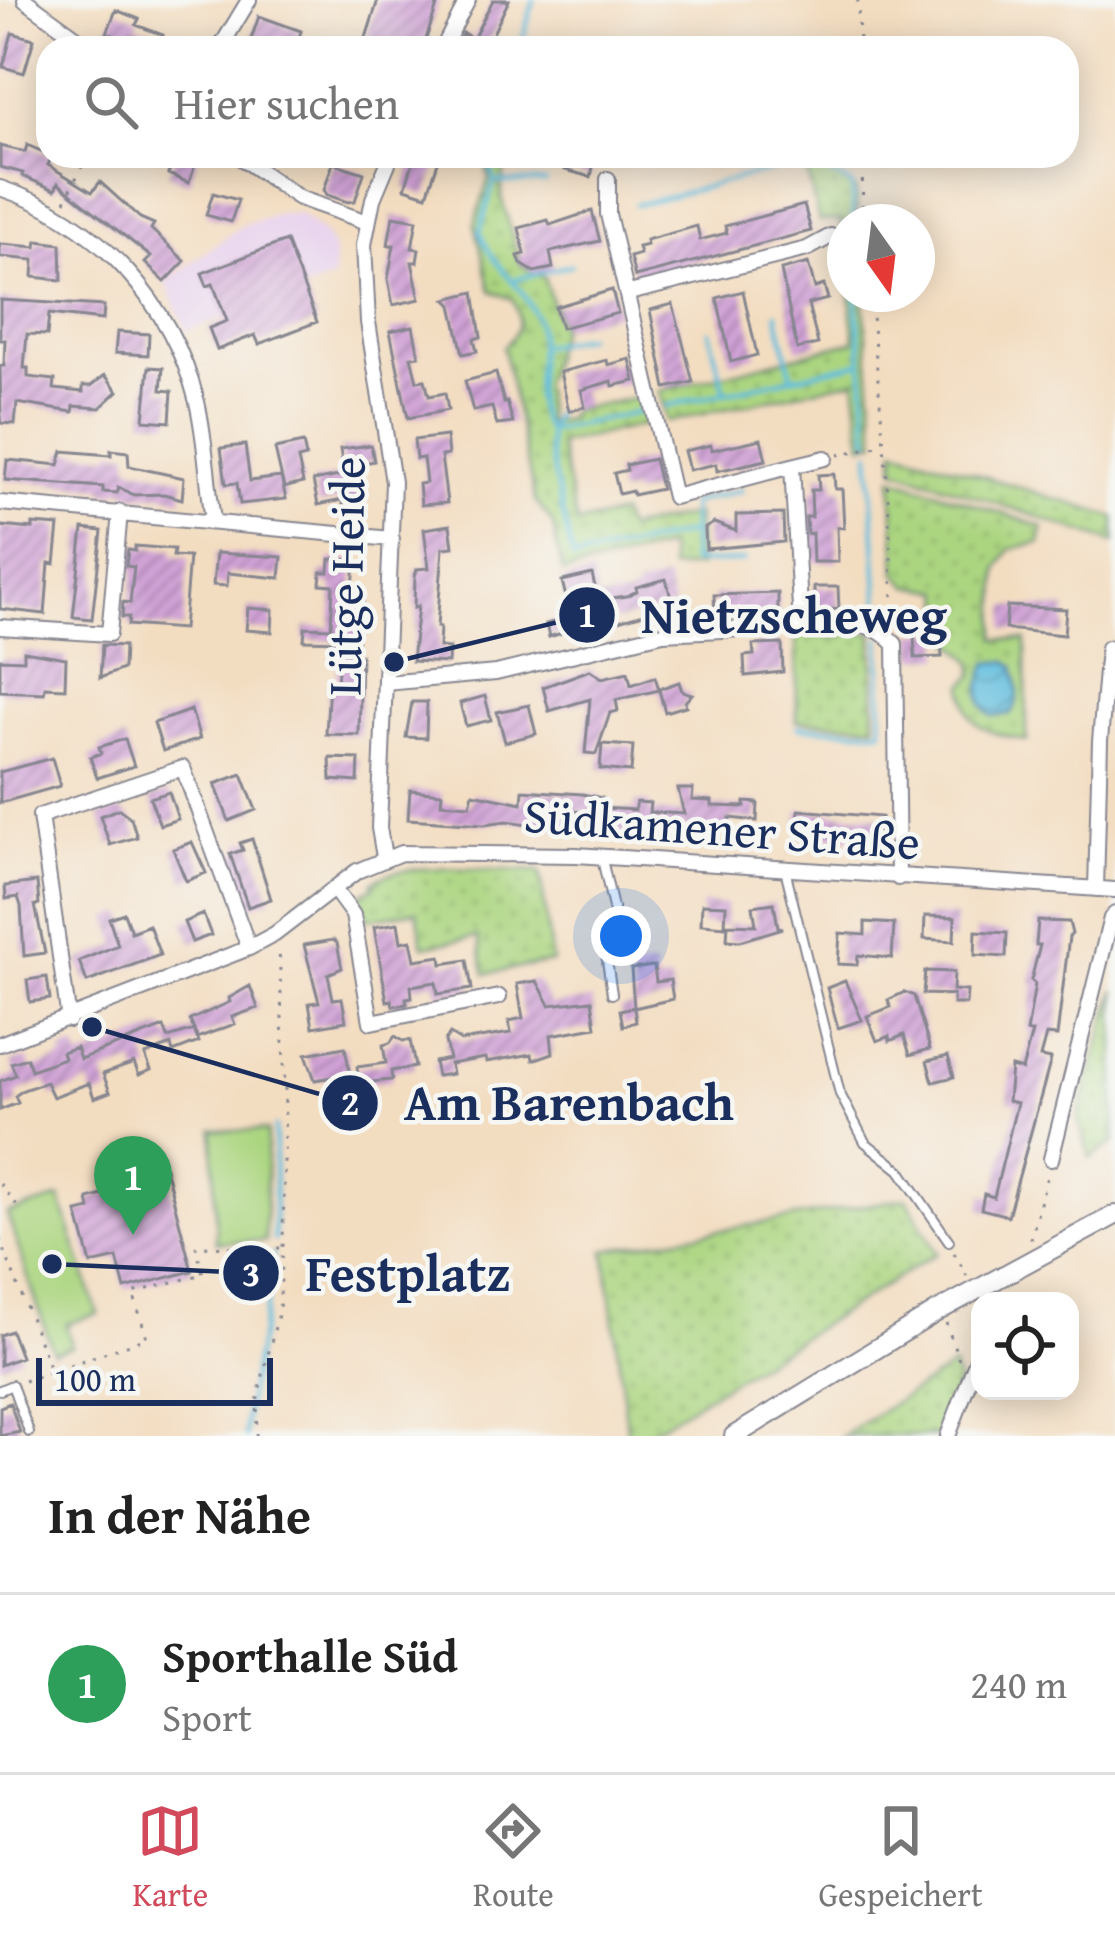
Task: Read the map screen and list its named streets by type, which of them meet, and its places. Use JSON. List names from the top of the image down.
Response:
{
  "streets": {
    "street": ["Lütge Heide", "Südkamener Straße"]
  },
  "crossings": [
    ["Lütge Heide", "Südkamener Straße"]
  ],
  "places": ["Nietzscheweg", "Am Barenbach", "Festplatz"],
  "scale_bar": "100 m",
  "north": "bottom",
  "page": {
    "search": "Hier suchen",
    "pins": "1",
    "scale": "100 m",
    "heading": "In der Nähe",
    "list": [
      {
        "mark": "1",
        "name": "Sporthalle Süd",
        "note": "Sport",
        "value": "240 m"
      }
    ],
    "nav": ["Karte", "Route", "Gespeichert"]
  }
}
